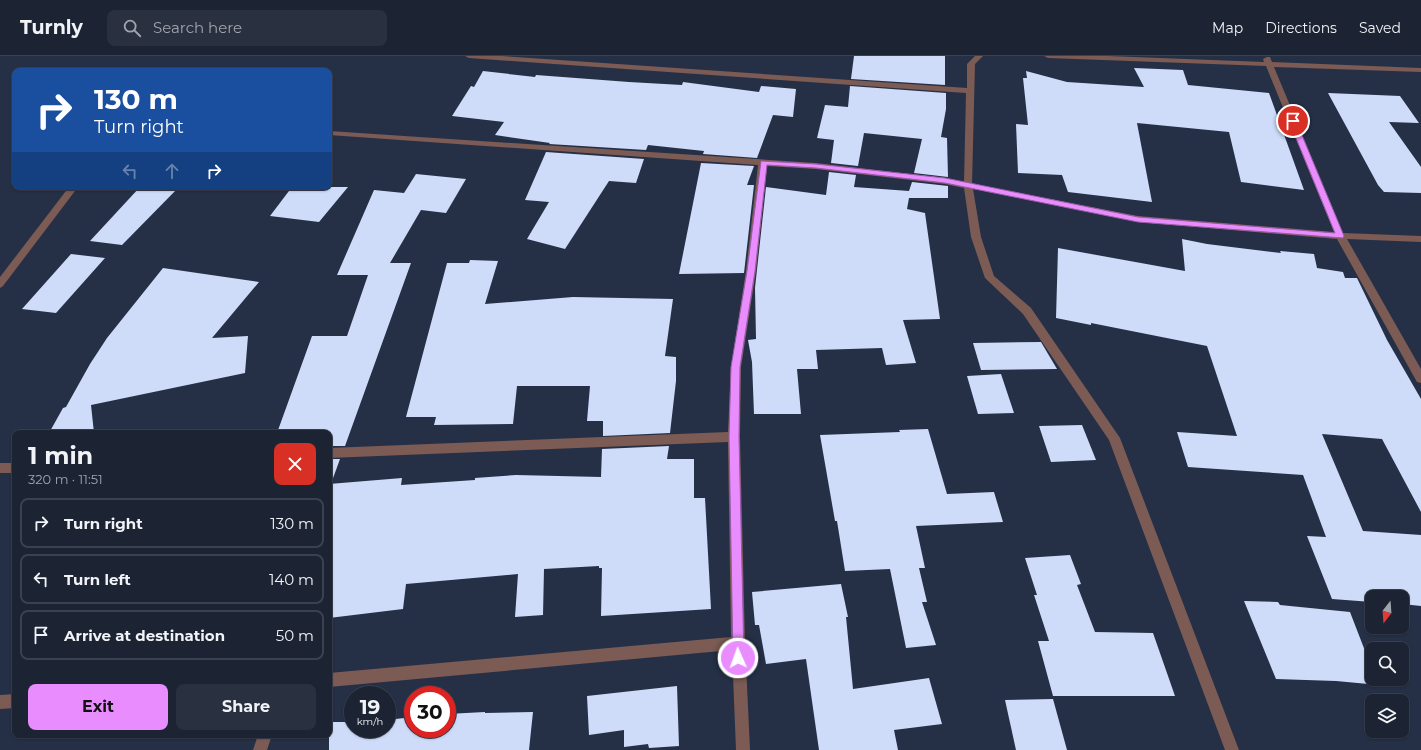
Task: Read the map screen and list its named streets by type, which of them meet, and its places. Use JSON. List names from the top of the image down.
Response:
{
  "north": "bottom",
  "page": {
    "header": "Turnly",
    "search": "Search here",
    "nav": ["Map", "Directions", "Saved"],
    "turn": ["130 m", "Turn right"],
    "heading": ["1 min", "320 m · 11:51"],
    "list": [
      {
        "name": "Turn right",
        "value": "130 m"
      },
      {
        "name": "Turn left",
        "value": "140 m"
      },
      {
        "name": "Arrive at destination",
        "value": "50 m"
      }
    ],
    "buttons": ["Exit", "Share"],
    "speed": "19 km/h",
    "limit": "30"
  }
}
